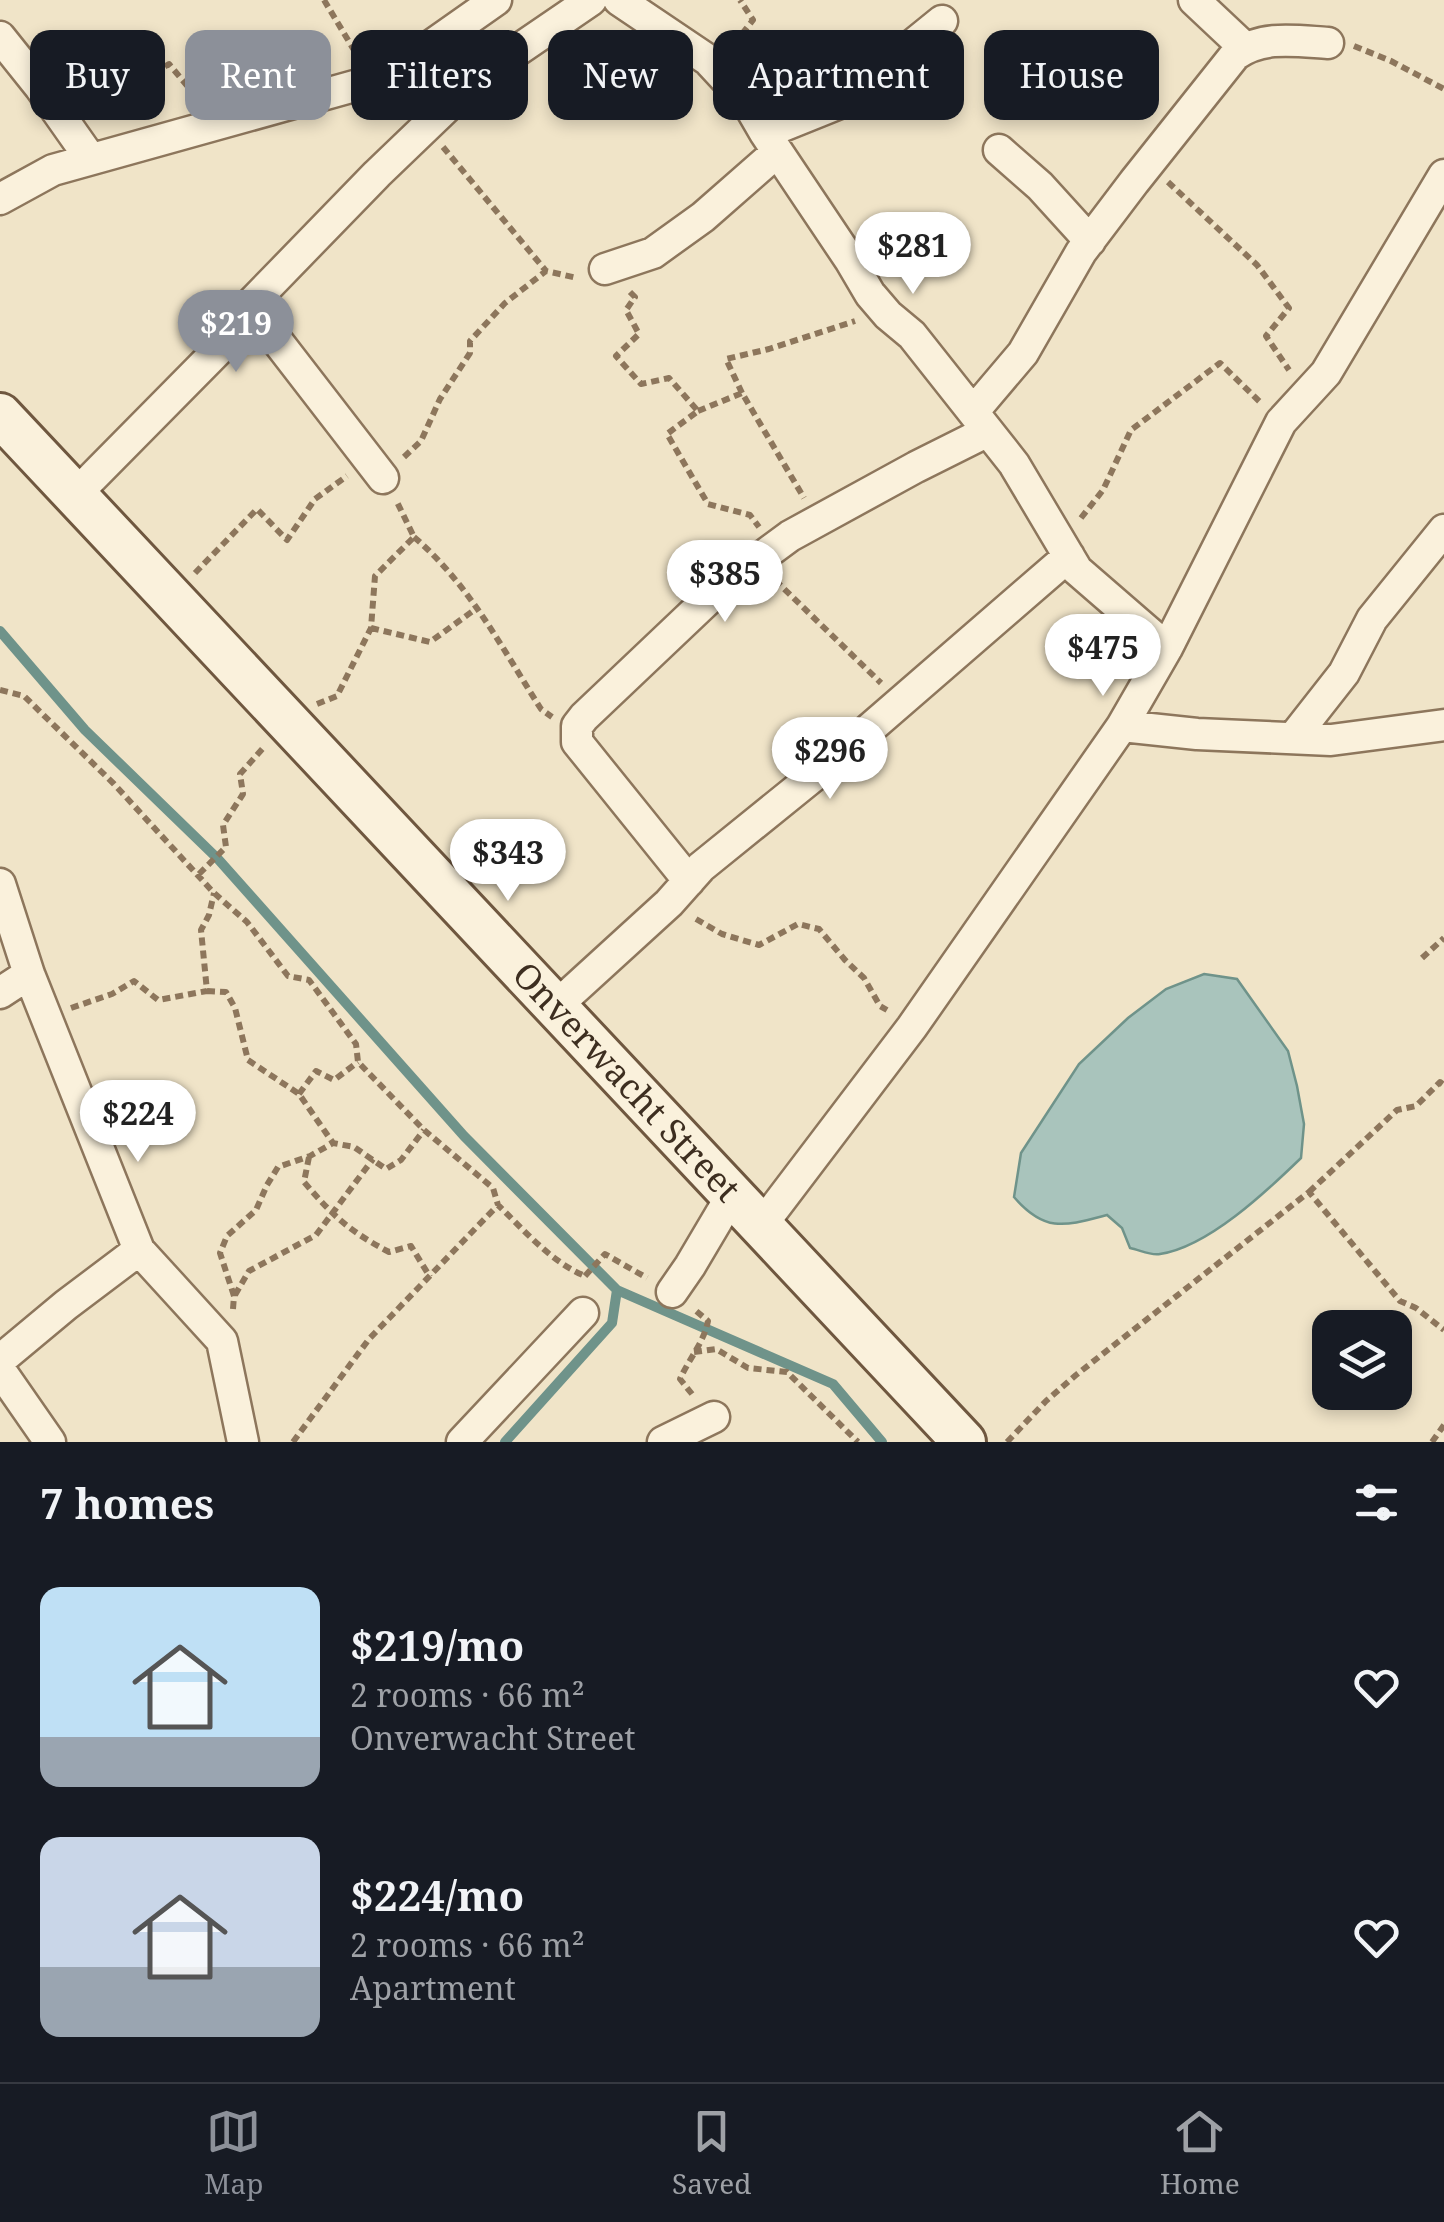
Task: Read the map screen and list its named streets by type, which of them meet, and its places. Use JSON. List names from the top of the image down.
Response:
{
  "streets": {
    "street": ["Onverwacht Street"]
  },
  "page": {
    "chip": [
      "Buy",
      "Rent",
      "Filters",
      "New",
      "Apartment",
      "House"
    ],
    "price": [
      "$281",
      "$219",
      "$385",
      "$475",
      "$296",
      "$343",
      "$224"
    ],
    "heading": "7 homes",
    "list": [
      {
        "name": "$219/mo",
        "note": "2 rooms · 66 m² · Onverwacht Street"
      },
      {
        "name": "$224/mo",
        "note": "2 rooms · 66 m² · Apartment"
      }
    ],
    "tabs": ["Map", "Saved", "Home"]
  }
}
